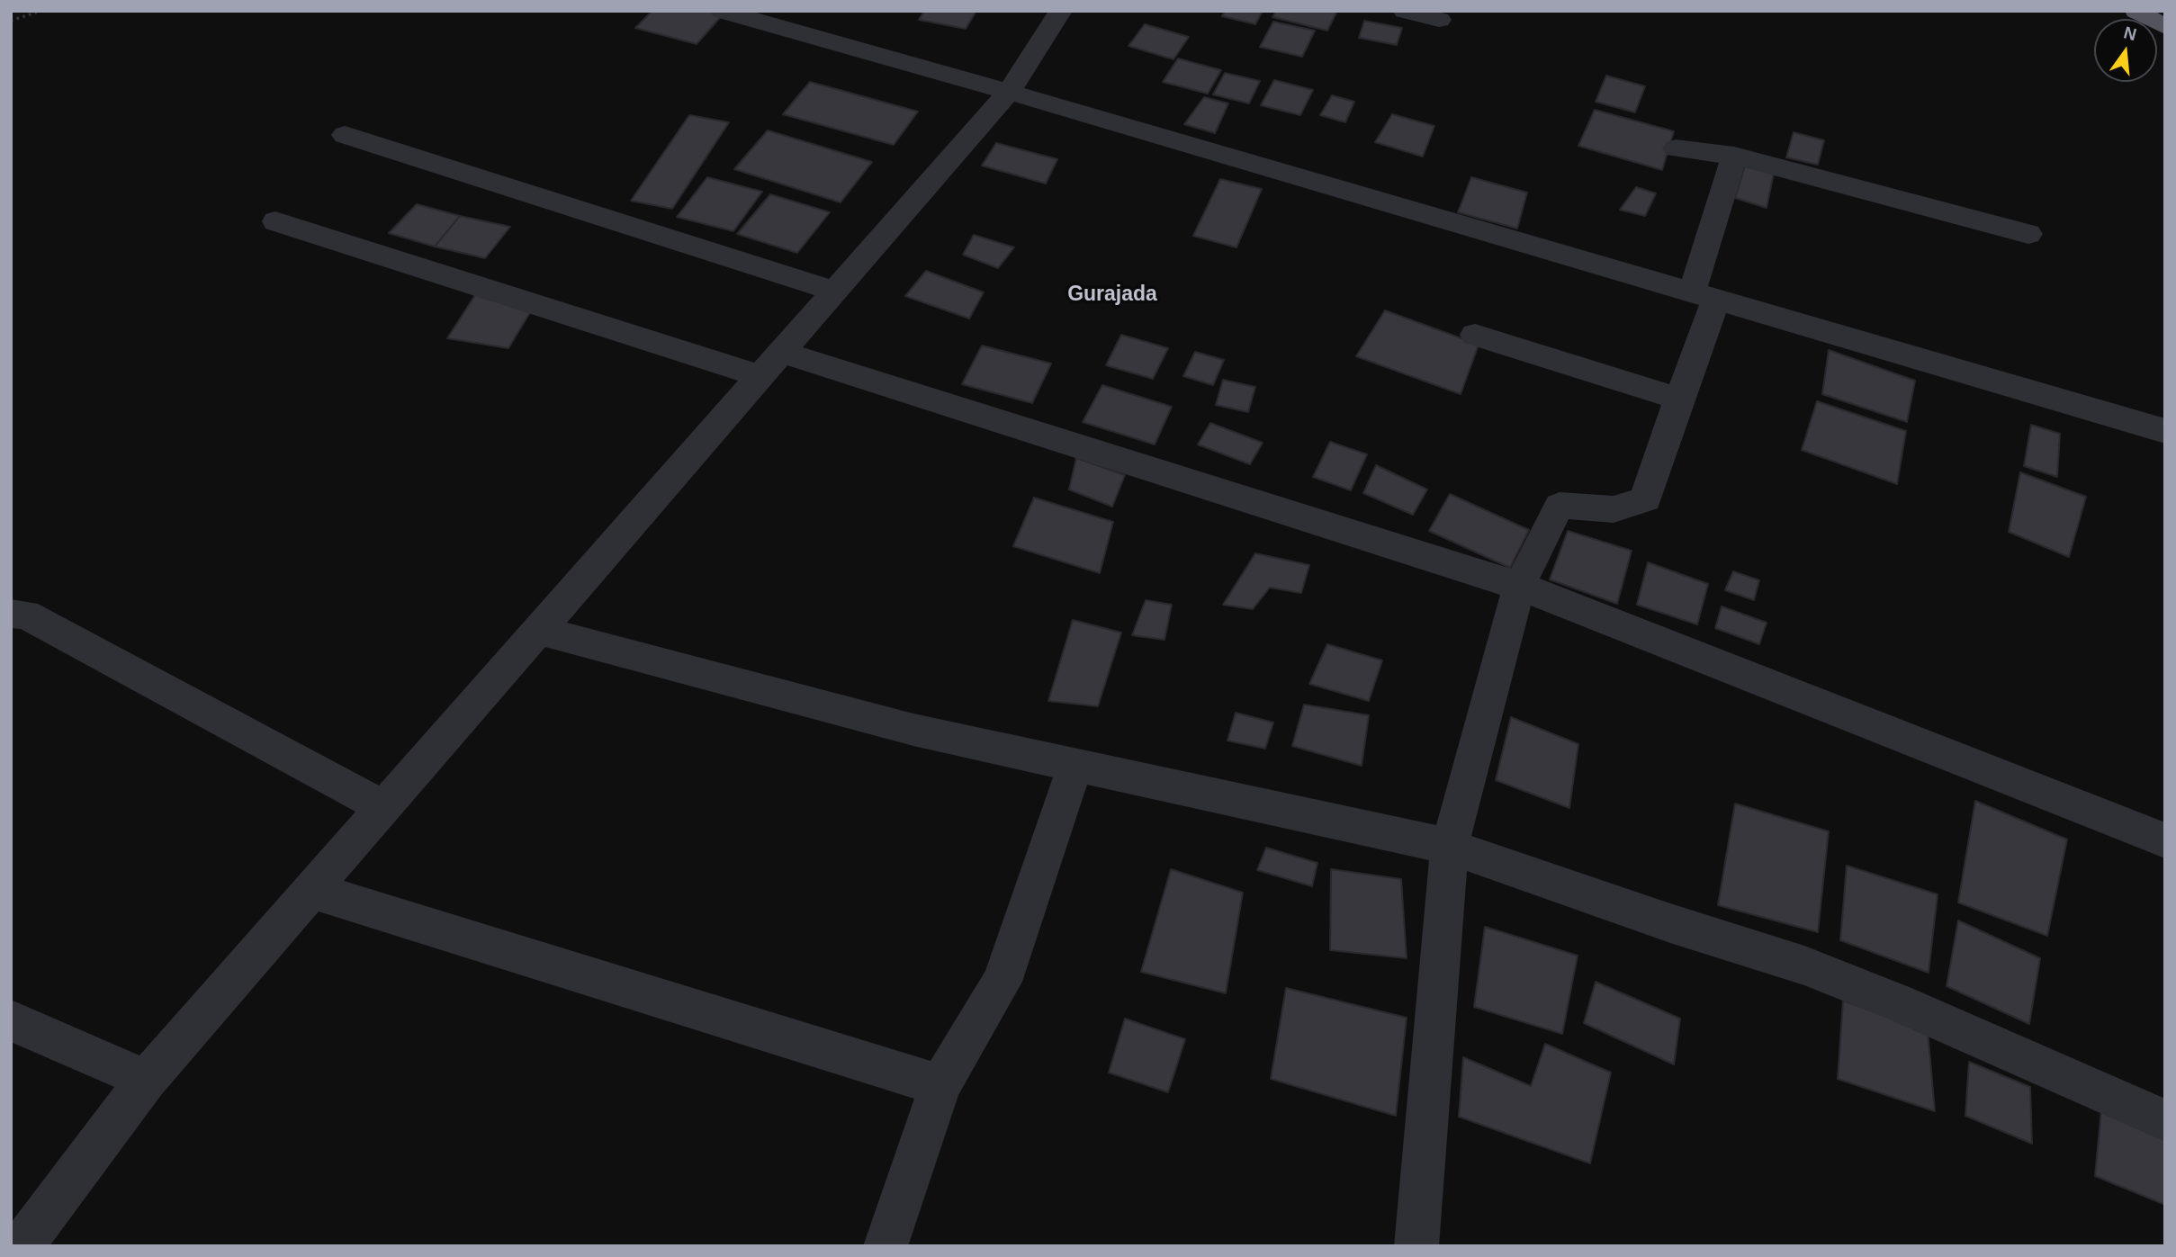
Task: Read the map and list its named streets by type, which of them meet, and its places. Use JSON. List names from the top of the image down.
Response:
{
  "districts": ["Gurajada"],
  "north": "top"
}
